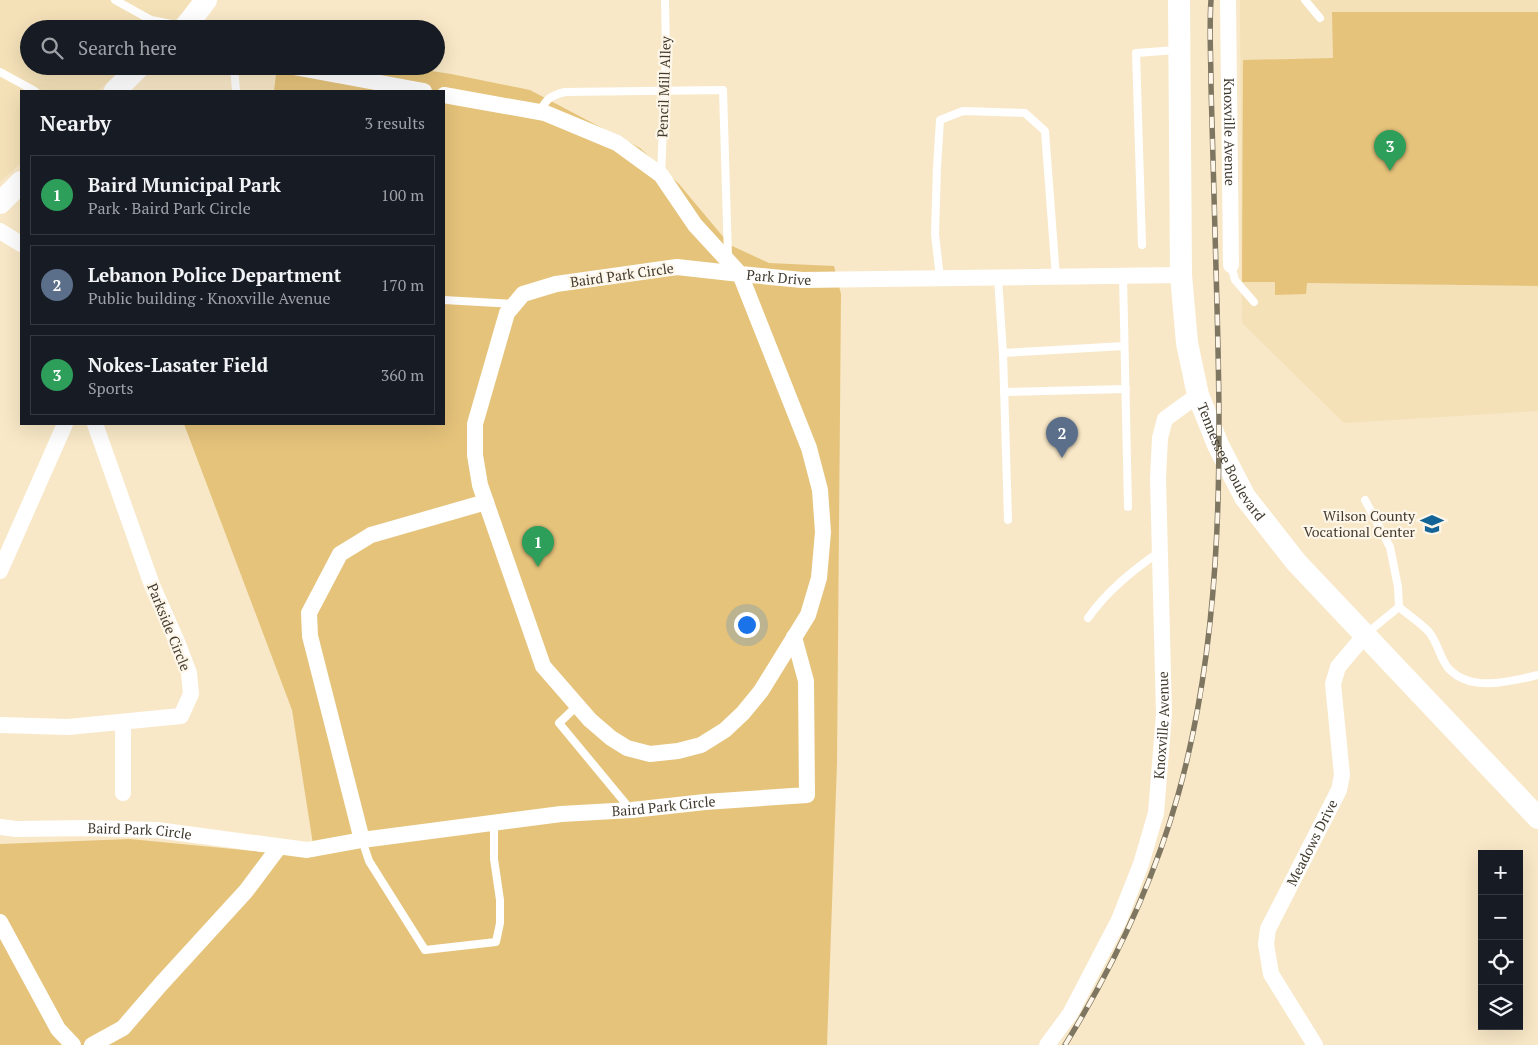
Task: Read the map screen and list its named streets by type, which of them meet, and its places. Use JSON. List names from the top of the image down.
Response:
{
  "streets": {
    "street": [
      "Knoxville Avenue",
      "Baird Park Circle",
      "Park Drive",
      "Tennessee Boulevard",
      "Parkside Circle",
      "Meadows Drive"
    ],
    "lane": ["Pencil Mill Alley"]
  },
  "crossings": [
    ["Pencil Mill Alley", "Park Drive"],
    ["Knoxville Avenue", "Tennessee Boulevard"],
    ["Baird Park Circle", "Park Drive"],
    ["Park Drive", "Tennessee Boulevard"],
    ["Tennessee Boulevard", "Meadows Drive"]
  ],
  "places": {
    "school or university": ["Wilson County Vocational Center"]
  },
  "page": {
    "search": "Search here",
    "heading": ["Nearby", "3 results"],
    "pins": ["3", "2", "1"],
    "list": [
      {
        "mark": "1",
        "name": "Baird Municipal Park",
        "note": "Park · Baird Park Circle",
        "value": "100 m"
      },
      {
        "mark": "2",
        "name": "Lebanon Police Department",
        "note": "Public building · Knoxville Avenue",
        "value": "170 m"
      },
      {
        "mark": "3",
        "name": "Nokes-Lasater Field",
        "note": "Sports",
        "value": "360 m"
      }
    ],
    "map_buttons": ["+", "−"]
  }
}
